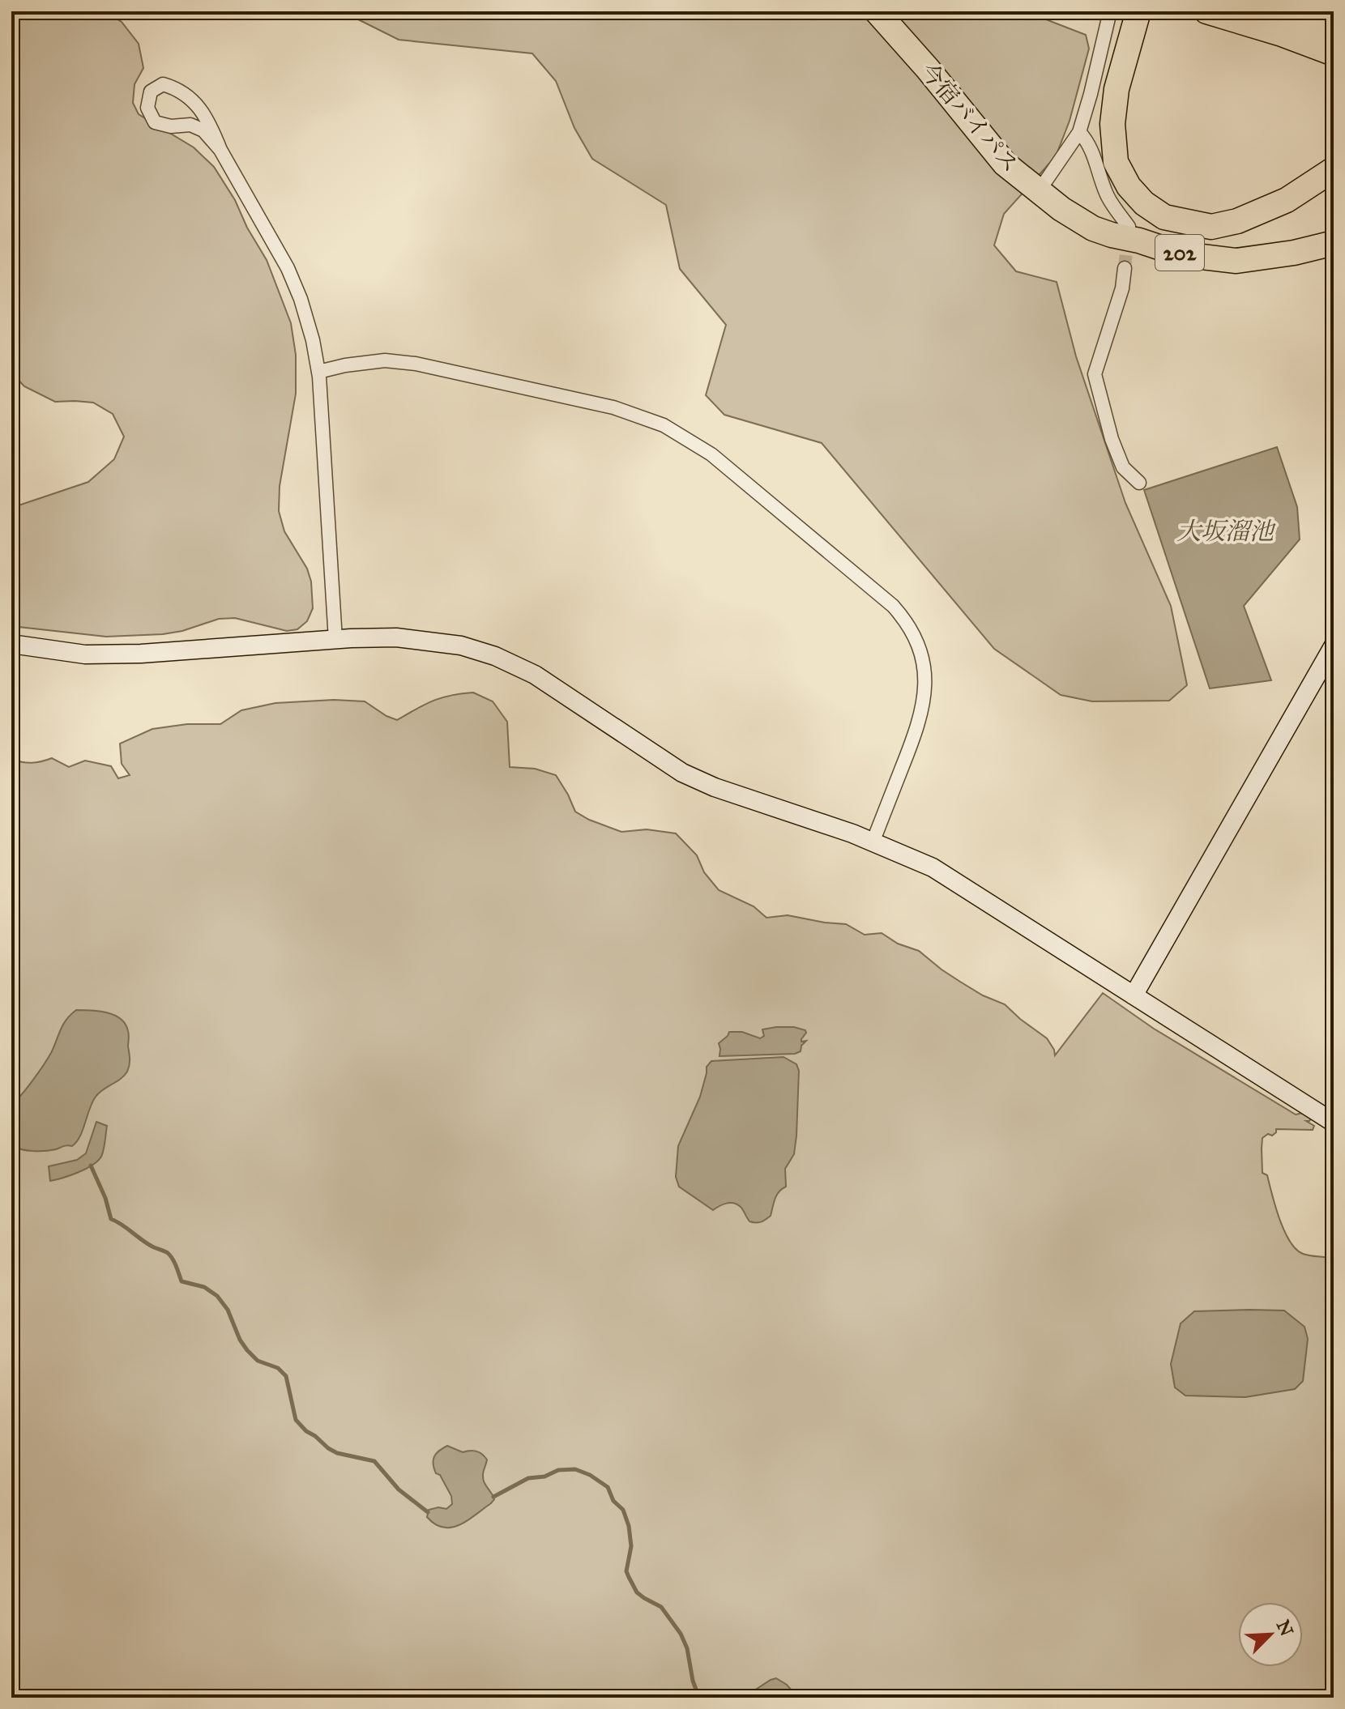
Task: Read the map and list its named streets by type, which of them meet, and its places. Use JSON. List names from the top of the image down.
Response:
{
  "streets": {
    "highway": ["今宿バイパス", "202"]
  },
  "water": ["大坂溜池"],
  "north": "top right"
}
